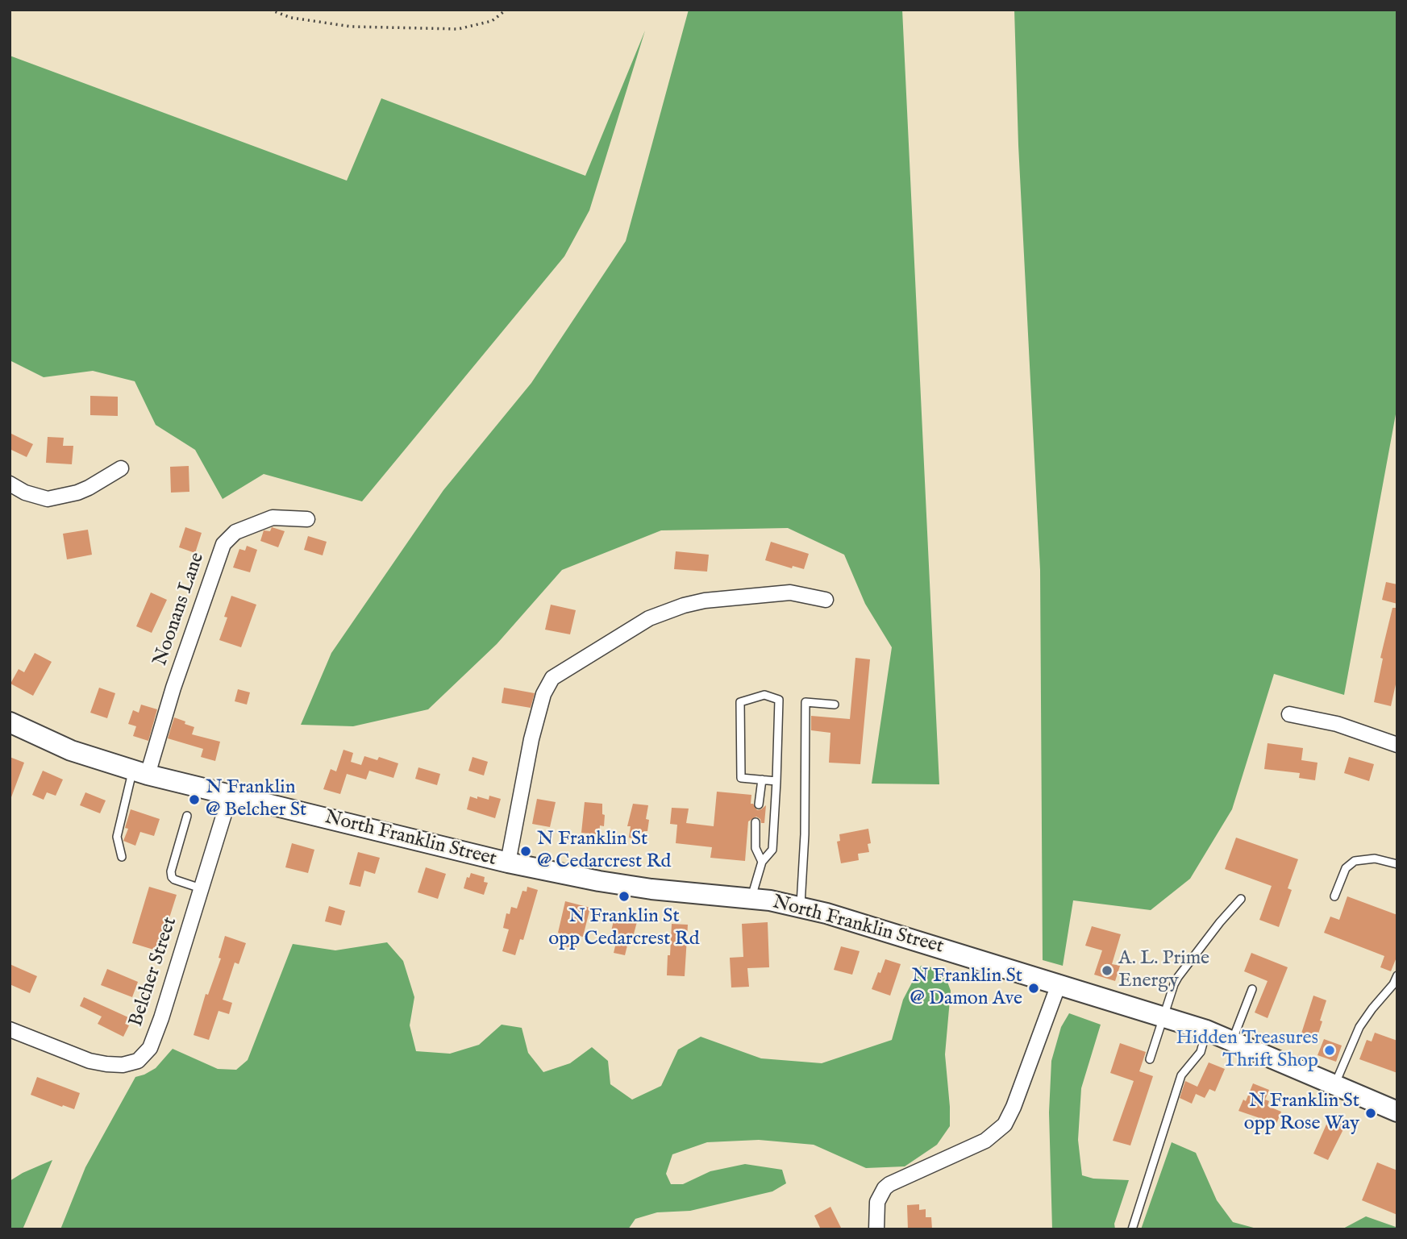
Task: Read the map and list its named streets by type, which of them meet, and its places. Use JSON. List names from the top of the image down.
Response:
{
  "streets": {
    "main road": ["North Franklin Street"],
    "street": ["Noonans Lane", "Belcher Street"]
  },
  "crossings": [
    ["Noonans Lane", "North Franklin Street"],
    ["North Franklin Street", "Belcher Street"]
  ],
  "places": [
    "N Franklin @ Belcher St",
    "N Franklin St @ Cedarcrest Rd",
    "N Franklin St opp Cedarcrest Rd",
    "A. L. Prime Energy",
    "N Franklin St @ Damon Ave",
    "Hidden Treasures Thrift Shop",
    "N Franklin St opp Rose Way"
  ]
}
